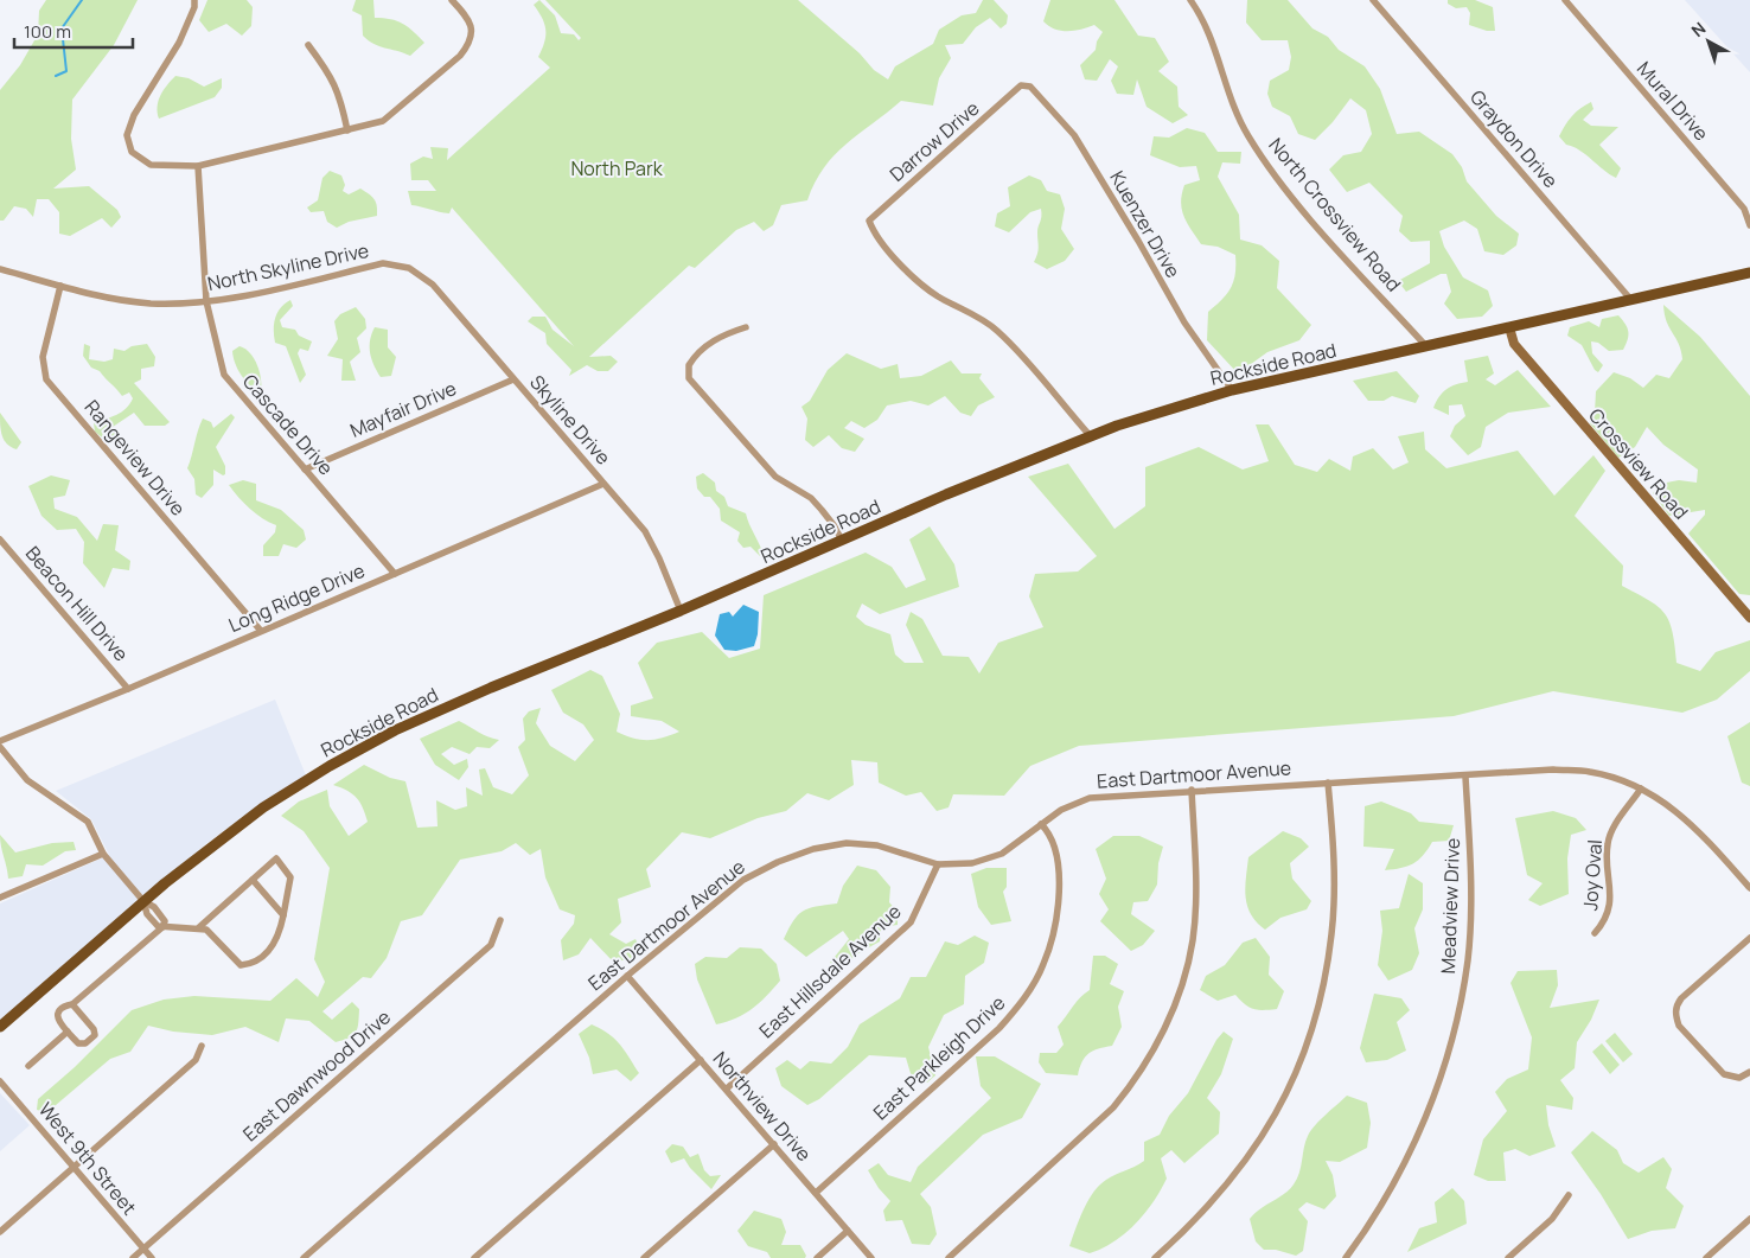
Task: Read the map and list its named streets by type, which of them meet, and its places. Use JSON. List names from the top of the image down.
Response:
{
  "streets": {
    "main road": ["Rockside Road"],
    "street": [
      "Mural Drive",
      "Graydon Drive",
      "Darrow Drive",
      "North Crossview Road",
      "Kuenzer Drive",
      "North Skyline Drive",
      "Mayfair Drive",
      "Skyline Drive",
      "Cascade Drive",
      "Rangeview Drive",
      "Crossview Road",
      "Long Ridge Drive",
      "Beacon Hill Drive",
      "East Dartmoor Avenue",
      "Joy Oval",
      "Meadview Drive",
      "East Hillsdale Avenue",
      "East Parkleigh Drive",
      "East Dawnwood Drive",
      "Northview Drive",
      "West 9th Street"
    ]
  },
  "crossings": [
    ["Graydon Drive", "Rockside Road"],
    ["Darrow Drive", "Kuenzer Drive"],
    ["Darrow Drive", "Rockside Road"],
    ["North Crossview Road", "Rockside Road"],
    ["Kuenzer Drive", "Rockside Road"],
    ["North Skyline Drive", "Skyline Drive"],
    ["North Skyline Drive", "Cascade Drive"],
    ["North Skyline Drive", "Rangeview Drive"],
    ["Rockside Road", "Skyline Drive"],
    ["Rockside Road", "Crossview Road"],
    ["Mayfair Drive", "Skyline Drive"],
    ["Mayfair Drive", "Cascade Drive"],
    ["Skyline Drive", "Long Ridge Drive"],
    ["Cascade Drive", "Long Ridge Drive"],
    ["Rangeview Drive", "Long Ridge Drive"],
    ["Long Ridge Drive", "Beacon Hill Drive"],
    ["East Dartmoor Avenue", "Joy Oval"],
    ["East Dartmoor Avenue", "Meadview Drive"],
    ["East Dartmoor Avenue", "East Hillsdale Avenue"],
    ["East Dartmoor Avenue", "East Parkleigh Drive"],
    ["East Dartmoor Avenue", "Northview Drive"],
    ["East Hillsdale Avenue", "Northview Drive"],
    ["East Parkleigh Drive", "Northview Drive"],
    ["East Dawnwood Drive", "West 9th Street"]
  ],
  "parks": ["North Park"],
  "scale_bar": "100 m",
  "north": "top left"
}
